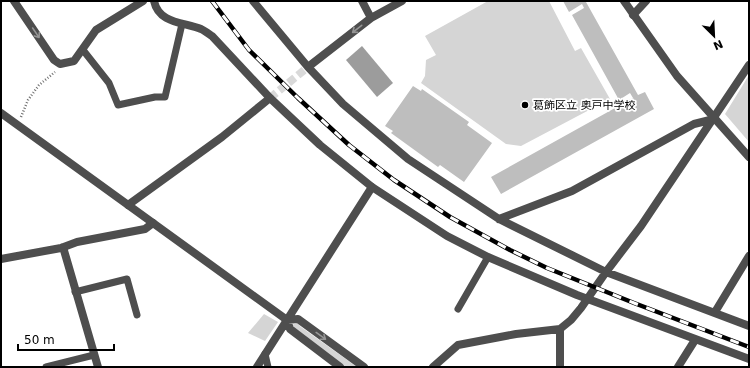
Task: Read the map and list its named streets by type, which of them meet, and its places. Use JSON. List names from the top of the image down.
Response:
{
  "places": ["葛飾区立 奥戸中学校"],
  "scale_bar": "50 m",
  "north": "bottom right"
}
